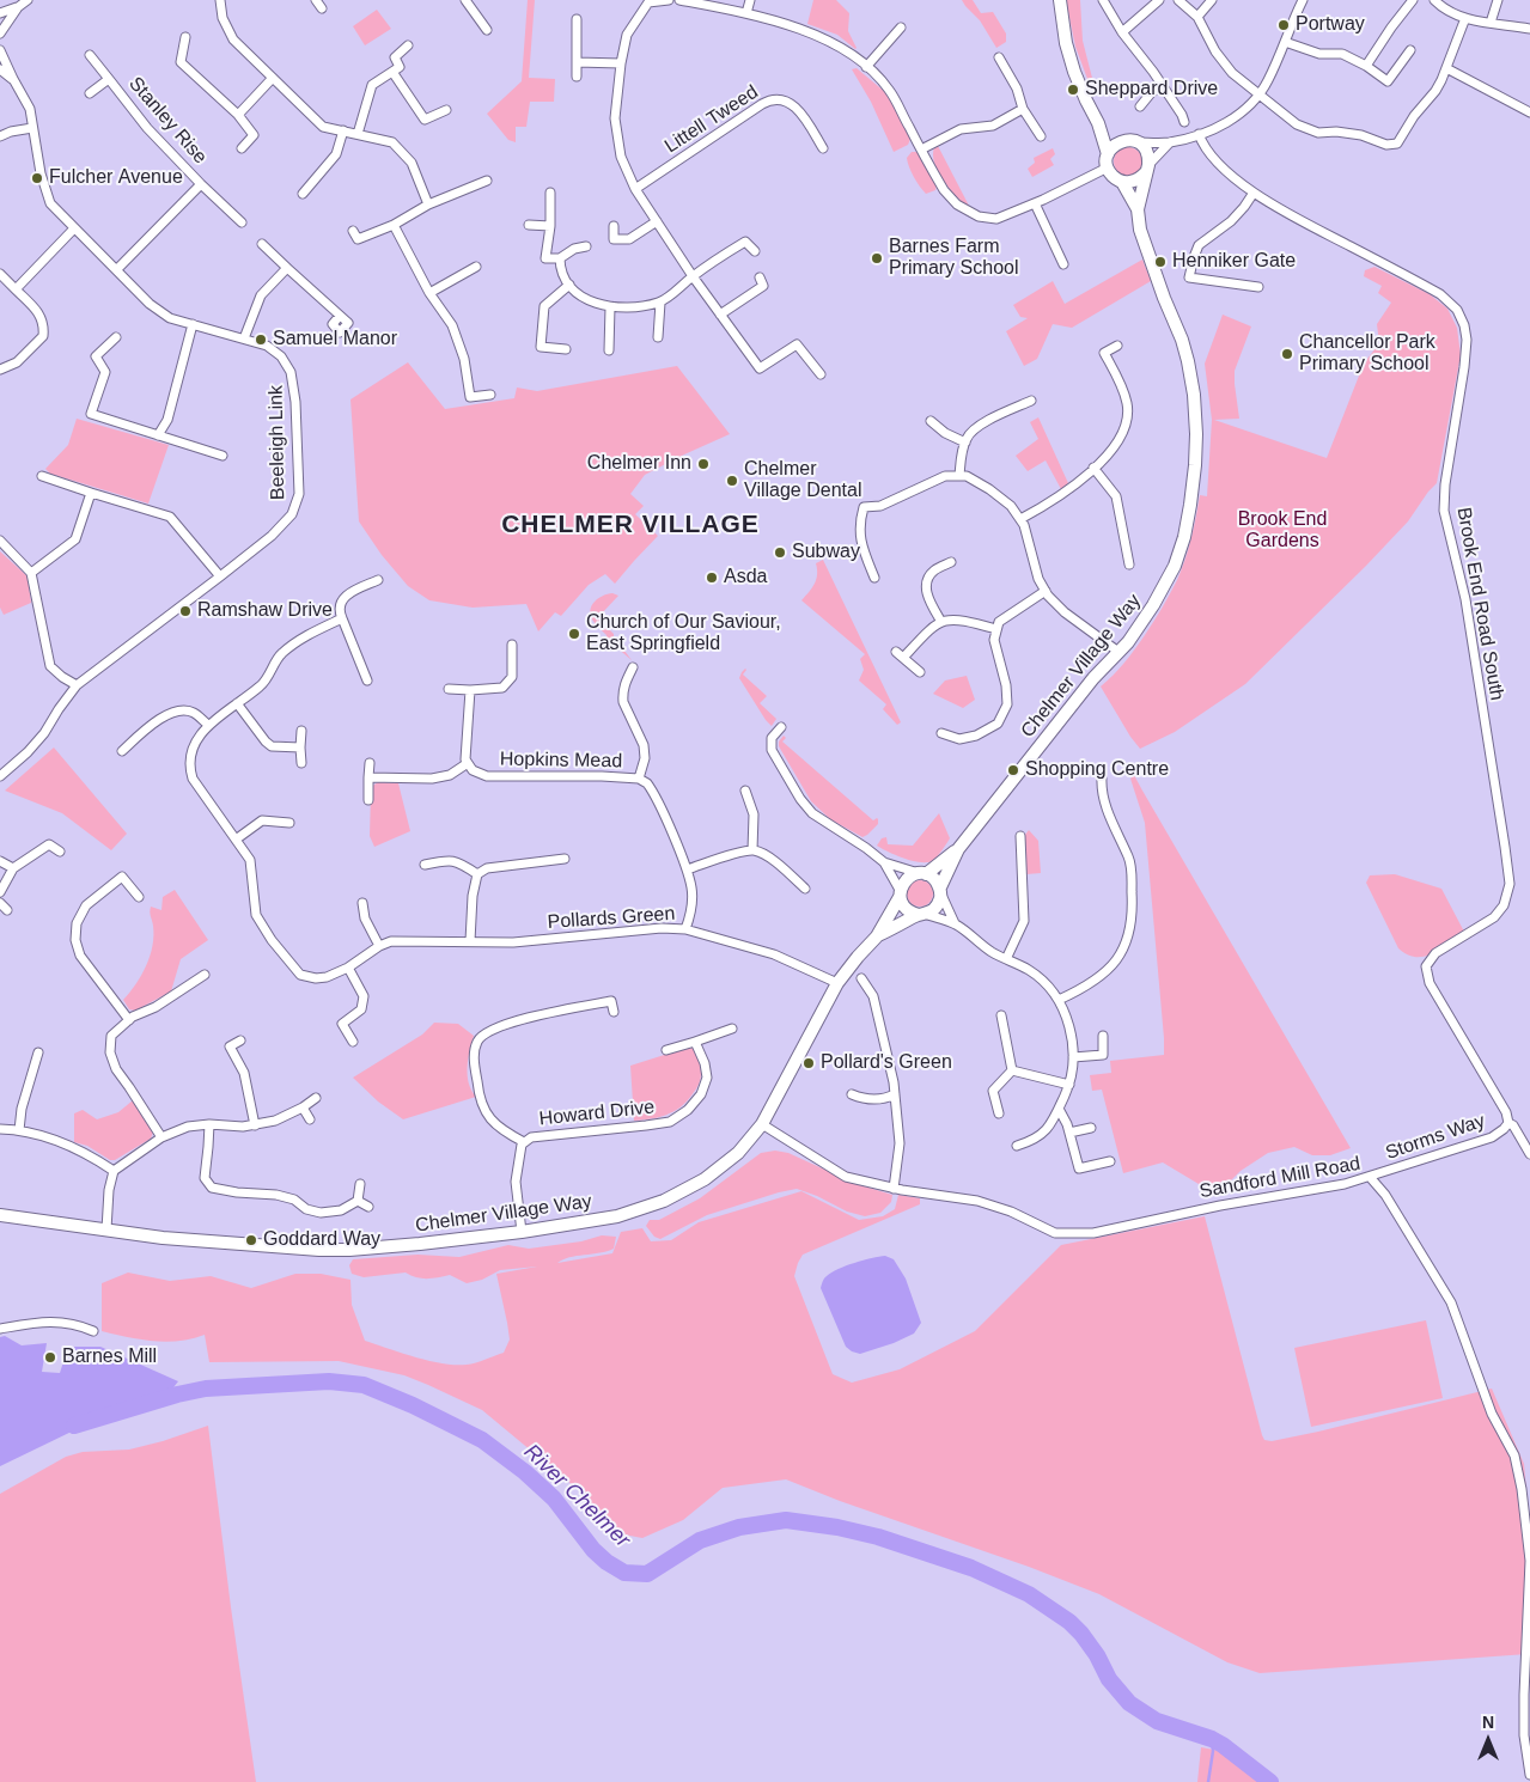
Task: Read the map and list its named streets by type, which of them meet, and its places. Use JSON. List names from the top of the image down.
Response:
{
  "streets": {
    "street": [
      "Littell Tweed",
      "Stanley Rise",
      "Beeleigh Link",
      "Brook End Road South",
      "Chelmer Village Way",
      "Hopkins Mead",
      "Pollards Green",
      "Howard Drive",
      "Storms Way",
      "Sandford Mill Road"
    ]
  },
  "crossings": [
    ["Stanley Rise", "Beeleigh Link"],
    ["Brook End Road South", "Storms Way"],
    ["Chelmer Village Way", "Pollards Green"],
    ["Chelmer Village Way", "Howard Drive"],
    ["Chelmer Village Way", "Sandford Mill Road"],
    ["Hopkins Mead", "Pollards Green"],
    ["Storms Way", "Sandford Mill Road"]
  ],
  "districts": ["CHELMER VILLAGE"],
  "water": ["River Chelmer"],
  "parks": ["Brook End Gardens"],
  "places": [
    "Portway",
    "Sheppard Drive",
    "Fulcher Avenue",
    "Barnes Farm Primary School",
    "Henniker Gate",
    "Samuel Manor",
    "Chancellor Park Primary School",
    "Chelmer Inn",
    "Chelmer Village Dental",
    "Subway",
    "Asda",
    "Ramshaw Drive",
    "Church of Our Saviour, East Springfield",
    "Shopping Centre",
    "Pollard's Green",
    "Goddard Way",
    "Barnes Mill"
  ],
  "north": "top"
}
